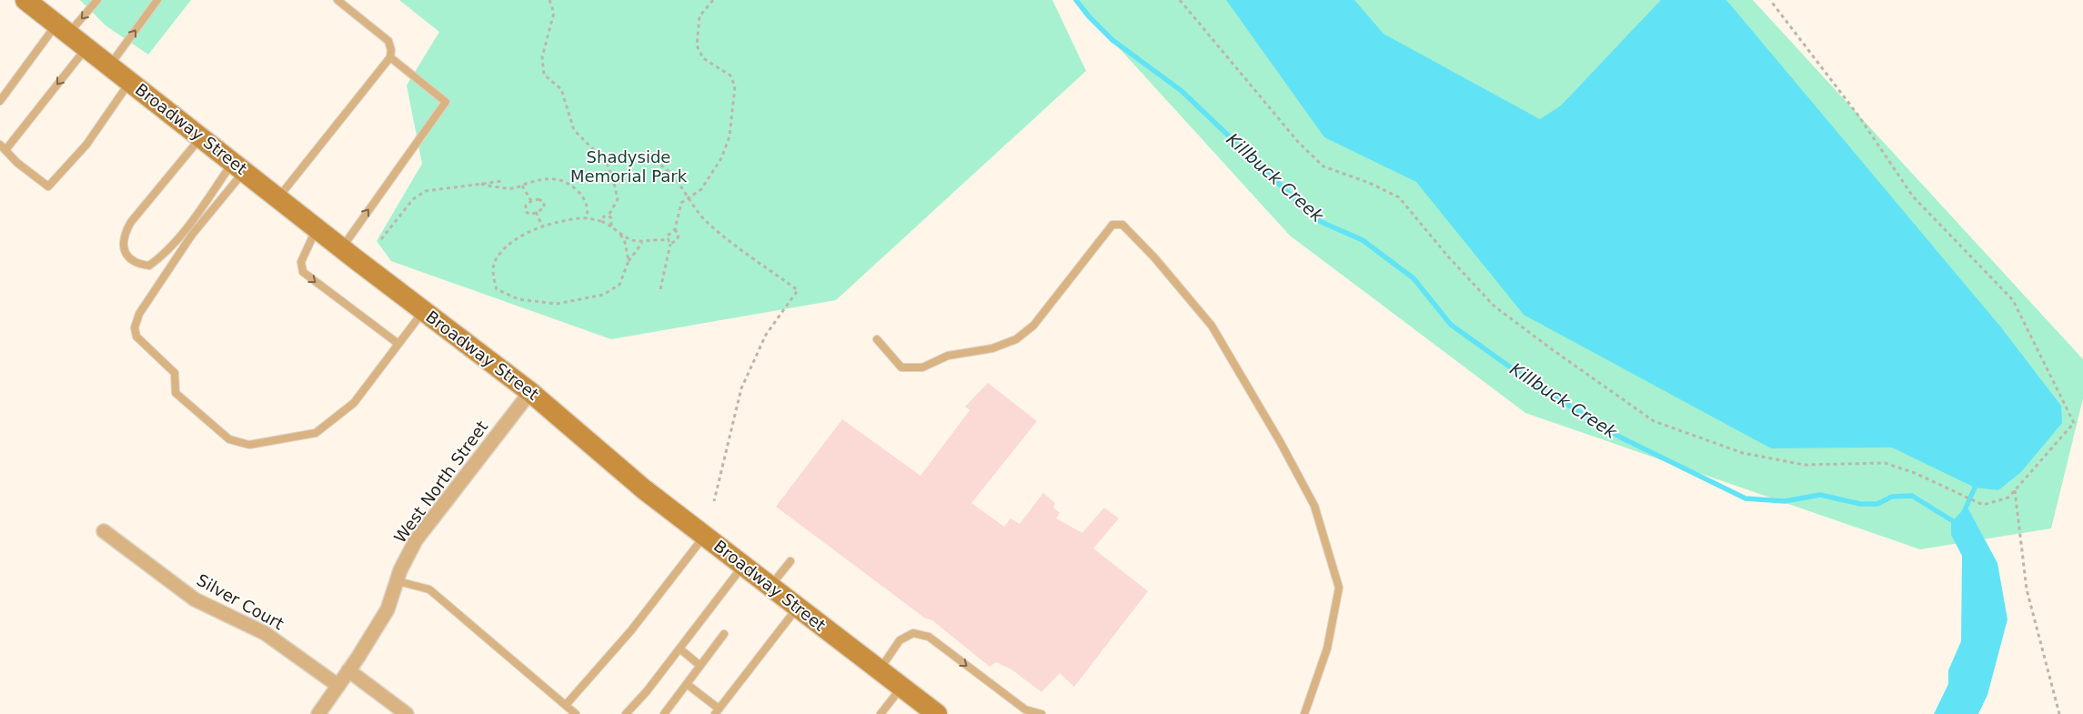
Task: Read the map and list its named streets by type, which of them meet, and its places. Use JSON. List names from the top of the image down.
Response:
{
  "streets": {
    "main road": ["Broadway Street"],
    "street": ["West North Street", "Silver Court"]
  },
  "crossings": [
    ["Broadway Street", "West North Street"],
    ["West North Street", "Silver Court"]
  ],
  "water": ["Killbuck Creek"],
  "parks": ["Shadyside Memorial Park"]
}
